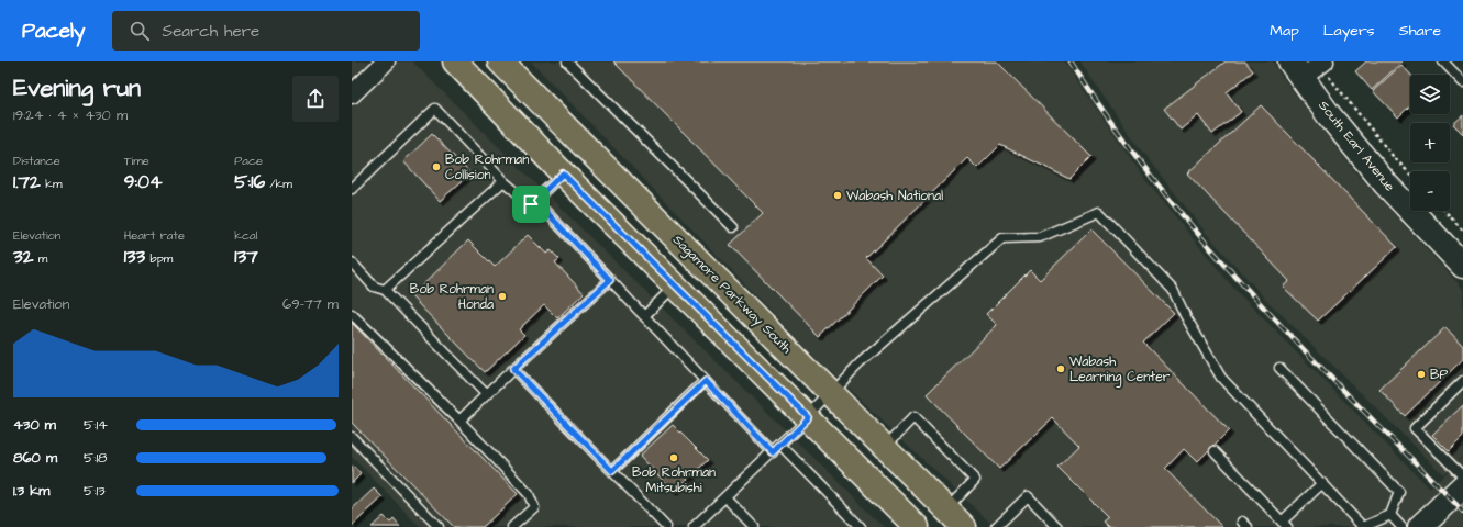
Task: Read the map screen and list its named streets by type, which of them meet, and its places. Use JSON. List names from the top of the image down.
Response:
{
  "streets": {
    "main road": ["Sagamore Parkway South"],
    "street": ["South Earl Avenue"]
  },
  "places": [
    "Bob Rohrman Collision",
    "Wabash National",
    "Bob Rohrman Honda",
    "Wabash Learning Center",
    "BP",
    "Bob Rohrman Mitsubishi"
  ],
  "page": {
    "header": "Pacely",
    "search": "Search here",
    "nav": ["Map", "Layers", "Share"],
    "heading": ["Evening run", "19:24 · 4 × 430 m"],
    "map_buttons": ["+", "−"],
    "stats": [
      ["Distance", "1.72 km"],
      ["Time", "9:04"],
      ["Pace", "5:16 /km"],
      ["Elevation", "32 m"],
      ["Heart rate", "133 bpm"],
      ["kcal", "137"]
    ],
    "chart": ["Elevation", "69–77 m"],
    "list": [
      {
        "name": "430 m",
        "note": "5:14"
      },
      {
        "name": "860 m",
        "note": "5:18"
      },
      {
        "name": "1.3 km",
        "note": "5:13"
      }
    ]
  }
}
